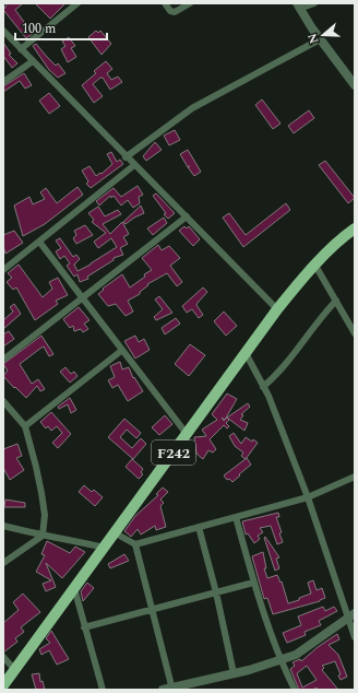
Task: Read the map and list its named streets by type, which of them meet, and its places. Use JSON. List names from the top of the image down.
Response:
{
  "streets": {
    "main road": ["F242"]
  },
  "scale_bar": "100 m",
  "north": "left"
}
